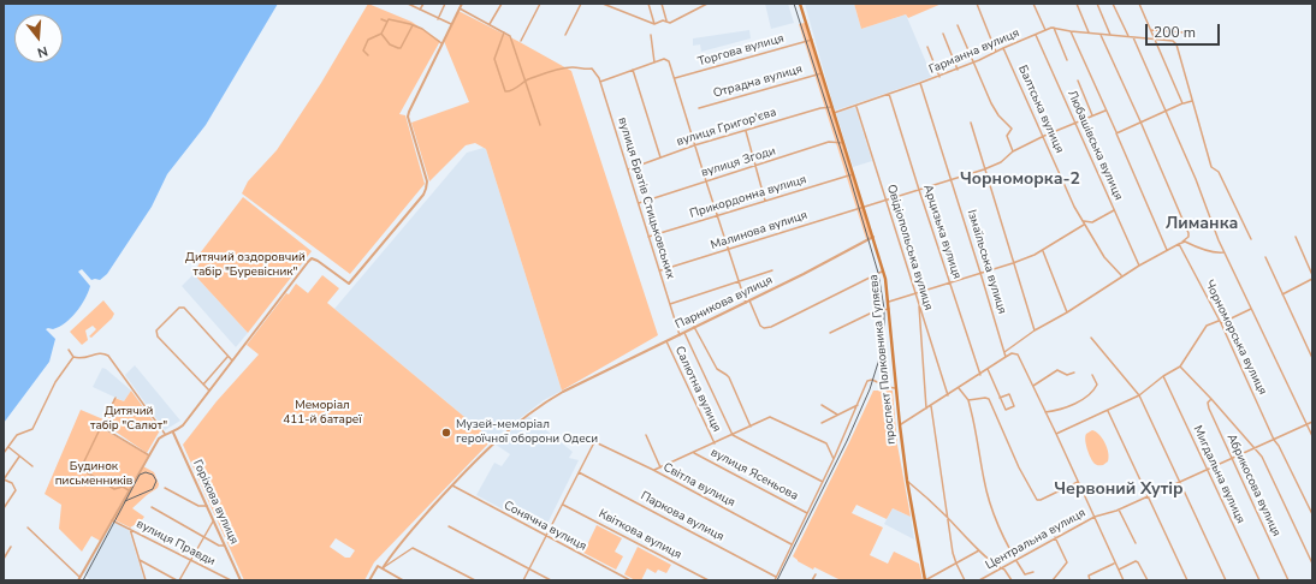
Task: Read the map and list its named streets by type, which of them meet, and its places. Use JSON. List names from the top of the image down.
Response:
{
  "streets": {
    "main road": ["проспект Полковника Гуляєва"],
    "street": [
      "Торгова вулиця",
      "Гарманна вулиця",
      "Отрадна вулиця",
      "Балтська вулиця",
      "вулиця Григор'єва",
      "Любашівська вулиця",
      "вулиця Згоди",
      "Прикордонна вулиця",
      "вулиця Братів Стицьковських",
      "Малинова вулиця",
      "Арцизька вулиця",
      "Овідіопольська вулиця",
      "Ізмаїльська вулиця",
      "Парникова вулиця",
      "Чорноморська вулиця",
      "Салютна вулиця",
      "вулиця Ясеньова",
      "Мигдальна вулиця",
      "Світла вулиця",
      "Абрикосова вулиця",
      "Горіхова вулиця",
      "Паркова вулиця",
      "Сонячна вулиця",
      "Квіткова вулиця",
      "Центральна вулиця",
      "вулиця Правди"
    ]
  },
  "crossings": [
    ["Торгова вулиця", "проспект Полковника Гуляєва"],
    ["Гарманна вулиця", "Балтська вулиця"],
    ["Гарманна вулиця", "Любашівська вулиця"],
    ["Гарманна вулиця", "Ізмаїльська вулиця"],
    ["Отрадна вулиця", "проспект Полковника Гуляєва"],
    ["Балтська вулиця", "Малинова вулиця"],
    ["вулиця Григор'єва", "вулиця Братів Стицьковських"],
    ["вулиця Григор'єва", "проспект Полковника Гуляєва"],
    ["Любашівська вулиця", "Малинова вулиця"],
    ["вулиця Згоди", "вулиця Братів Стицьковських"],
    ["вулиця Згоди", "проспект Полковника Гуляєва"],
    ["Прикордонна вулиця", "вулиця Братів Стицьковських"],
    ["Прикордонна вулиця", "проспект Полковника Гуляєва"],
    ["вулиця Братів Стицьковських", "Малинова вулиця"],
    ["вулиця Братів Стицьковських", "Парникова вулиця"],
    ["Малинова вулиця", "Арцизька вулиця"],
    ["Малинова вулиця", "Овідіопольська вулиця"],
    ["Малинова вулиця", "Ізмаїльська вулиця"],
    ["Малинова вулиця", "проспект Полковника Гуляєва"],
    ["Парникова вулиця", "проспект Полковника Гуляєва"],
    ["Парникова вулиця", "Салютна вулиця"],
    ["Парникова вулиця", "Сонячна вулиця"],
    ["Чорноморська вулиця", "Центральна вулиця"],
    ["Мигдальна вулиця", "Центральна вулиця"],
    ["Світла вулиця", "Паркова вулиця"],
    ["Абрикосова вулиця", "Центральна вулиця"]
  ],
  "districts": ["Чорноморка-2", "Лиманка", "Червоний Хутір"],
  "parks": [
    "Дитячий оздоровчий табір \"Буревісник\"",
    "Меморіал 411-й батареї",
    "Дитячий табір \"Салют\"",
    "Будинок письменників"
  ],
  "places": ["Музей-меморіал героїчної оборони Одеси"],
  "scale_bar": "200 m",
  "north": "bottom"
}
